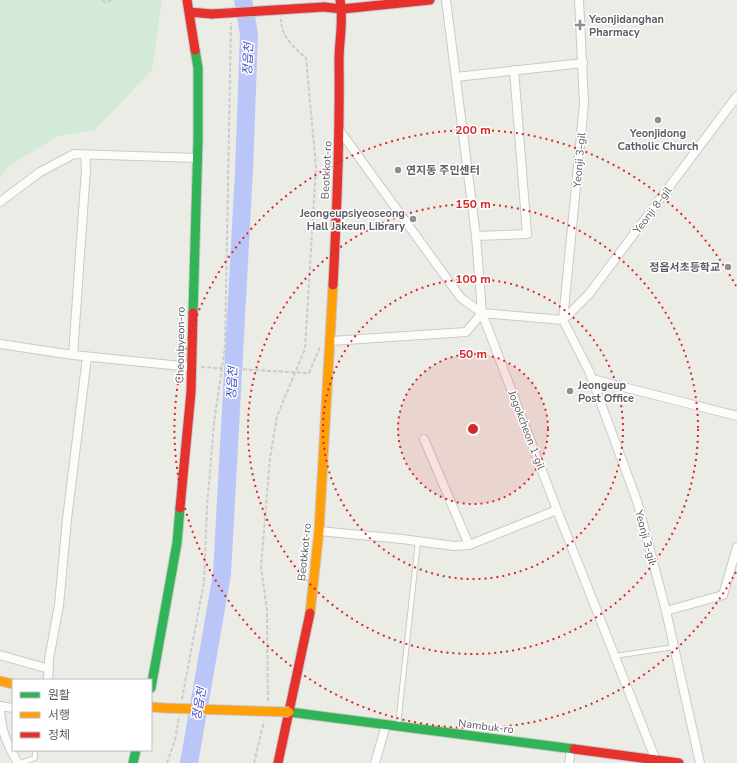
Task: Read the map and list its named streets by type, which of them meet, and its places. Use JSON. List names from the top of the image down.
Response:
{
  "streets": {
    "street": [
      "Yeonji 3-gil",
      "Beotkkot-ro",
      "Yeonji 8-gil",
      "Cheonbyeon-ro",
      "Jogokcheon 1-gil",
      "Nambuk-ro"
    ]
  },
  "crossings": [
    ["Yeonji 3-gil", "Yeonji 8-gil"],
    ["Beotkkot-ro", "Nambuk-ro"],
    ["Jogokcheon 1-gil", "Nambuk-ro"]
  ],
  "water": ["정읍천"],
  "places": {
    "health": ["Yeonjidanghan Pharmacy"],
    "other": [
      "Yeonjidong Catholic Church",
      "연지동 주민센터",
      "Jeongeupsiyeoseong Hall Jakeun Library",
      "정읍서초등학교",
      "Jeongeup Post Office"
    ]
  },
  "legend": ["원활", "서행", "정체"],
  "rings": [
    "200 m",
    "150 m",
    "100 m",
    "50 m"
  ]
}
